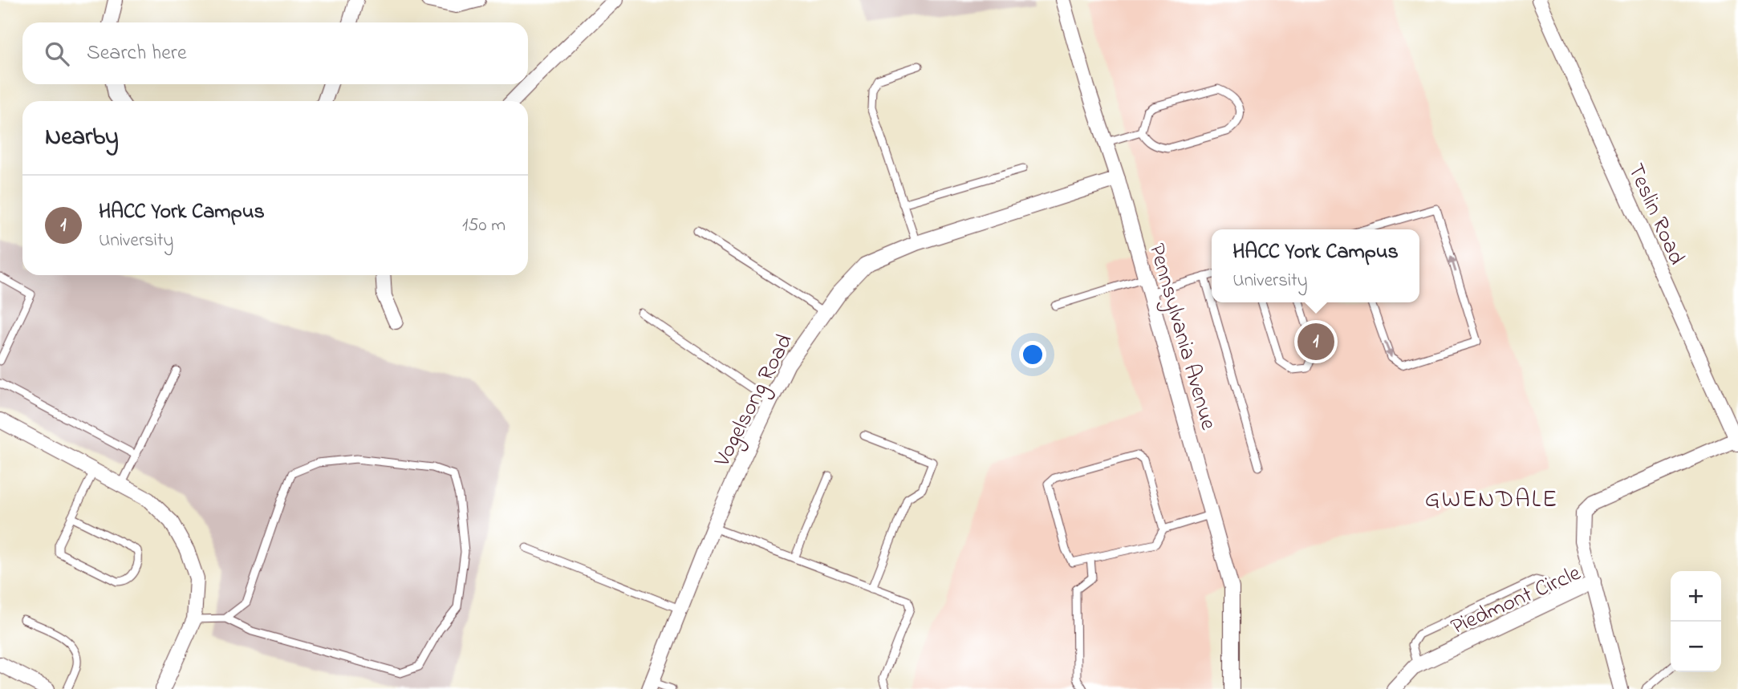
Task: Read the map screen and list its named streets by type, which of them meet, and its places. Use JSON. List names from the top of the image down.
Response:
{
  "streets": {
    "street": [
      "Teslin Road",
      "Pennsylvania Avenue",
      "Vogelsong Road",
      "Piedmont Circle"
    ]
  },
  "crossings": [
    ["Pennsylvania Avenue", "Vogelsong Road"]
  ],
  "districts": ["GWENDALE"],
  "page": {
    "search": "Search here",
    "heading": "Nearby",
    "list": [
      {
        "mark": "1",
        "name": "HACC York Campus",
        "note": "University",
        "value": "150 m"
      }
    ],
    "popup": ["HACC York Campus", "University"],
    "pins": "1",
    "map_buttons": ["+", "−"]
  }
}
